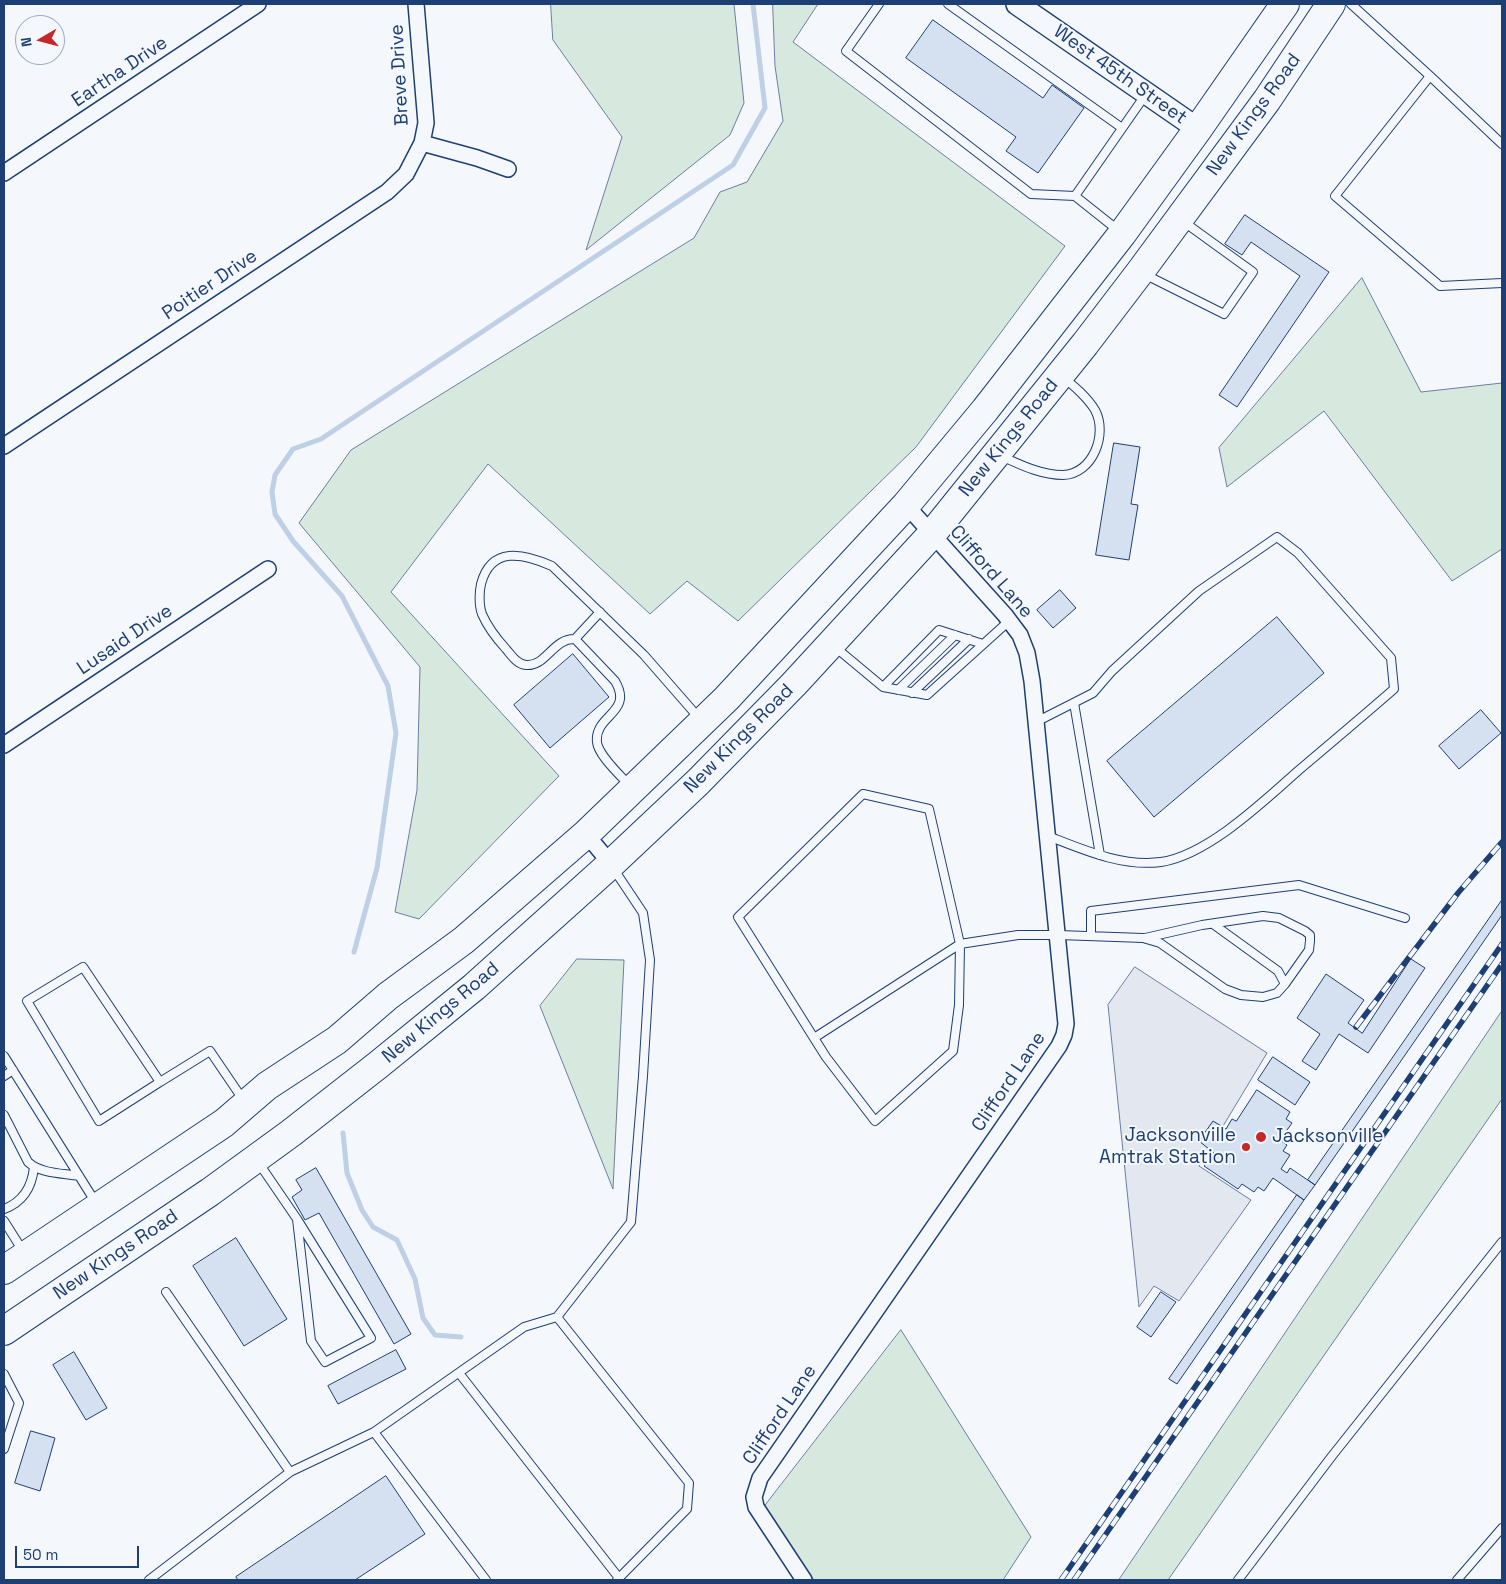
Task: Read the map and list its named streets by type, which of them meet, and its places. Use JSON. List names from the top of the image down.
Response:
{
  "streets": {
    "highway": ["New Kings Road"],
    "street": [
      "Eartha Drive",
      "Breve Drive",
      "West 45th Street",
      "Poitier Drive",
      "Clifford Lane",
      "Lusaid Drive"
    ]
  },
  "crossings": [
    ["Breve Drive", "Poitier Drive"],
    ["West 45th Street", "New Kings Road"],
    ["New Kings Road", "Clifford Lane"]
  ],
  "places": ["Jacksonville", "Jacksonville Amtrak Station"],
  "scale_bar": "50 m",
  "north": "left"
}
